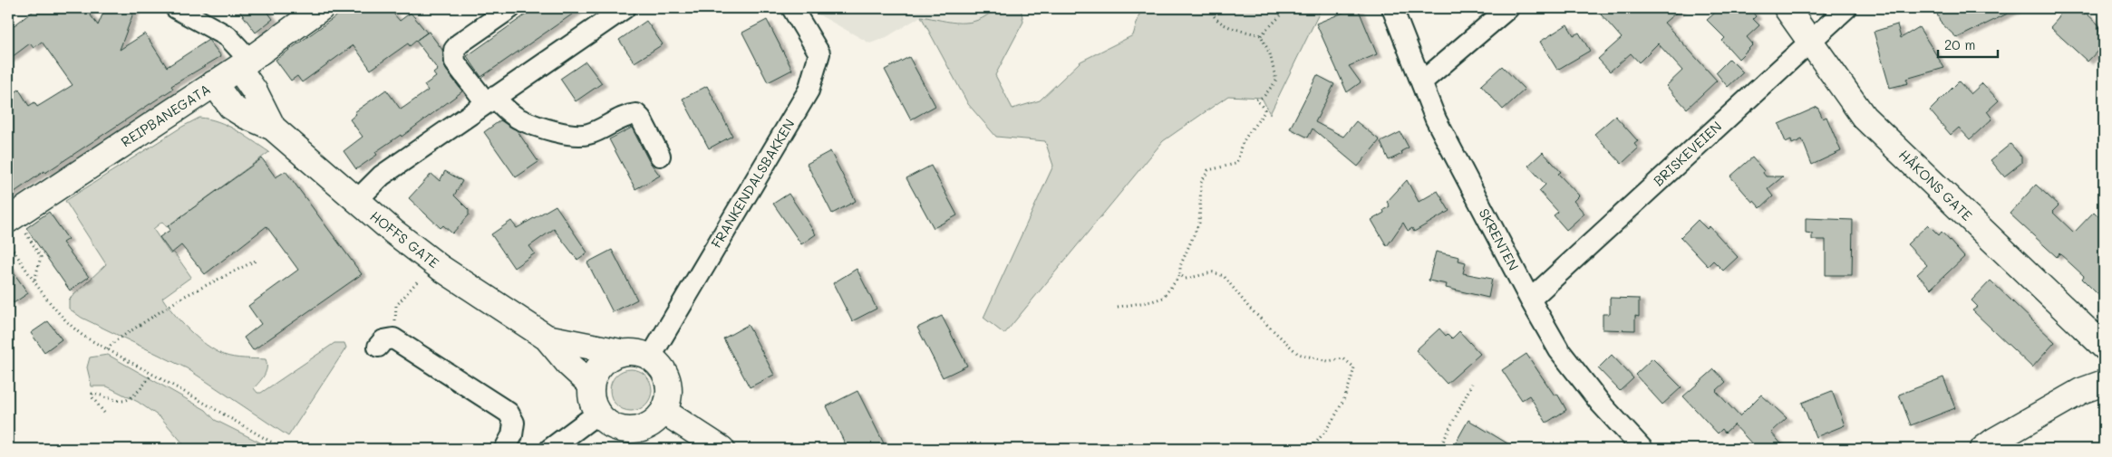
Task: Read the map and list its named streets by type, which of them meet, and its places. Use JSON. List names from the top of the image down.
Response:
{
  "streets": {
    "main road": ["REIPBANEGATA", "HÅKONS GATE", "HOFFS GATE"],
    "street": ["BRISKEVEIEN", "FRANKENDALSBAKKEN", "SKRENTEN"]
  },
  "crossings": [
    ["REIPBANEGATA", "HOFFS GATE"],
    ["BRISKEVEIEN", "HÅKONS GATE"],
    ["BRISKEVEIEN", "SKRENTEN"],
    ["FRANKENDALSBAKKEN", "HOFFS GATE"]
  ],
  "scale_bar": "20 m"
}
